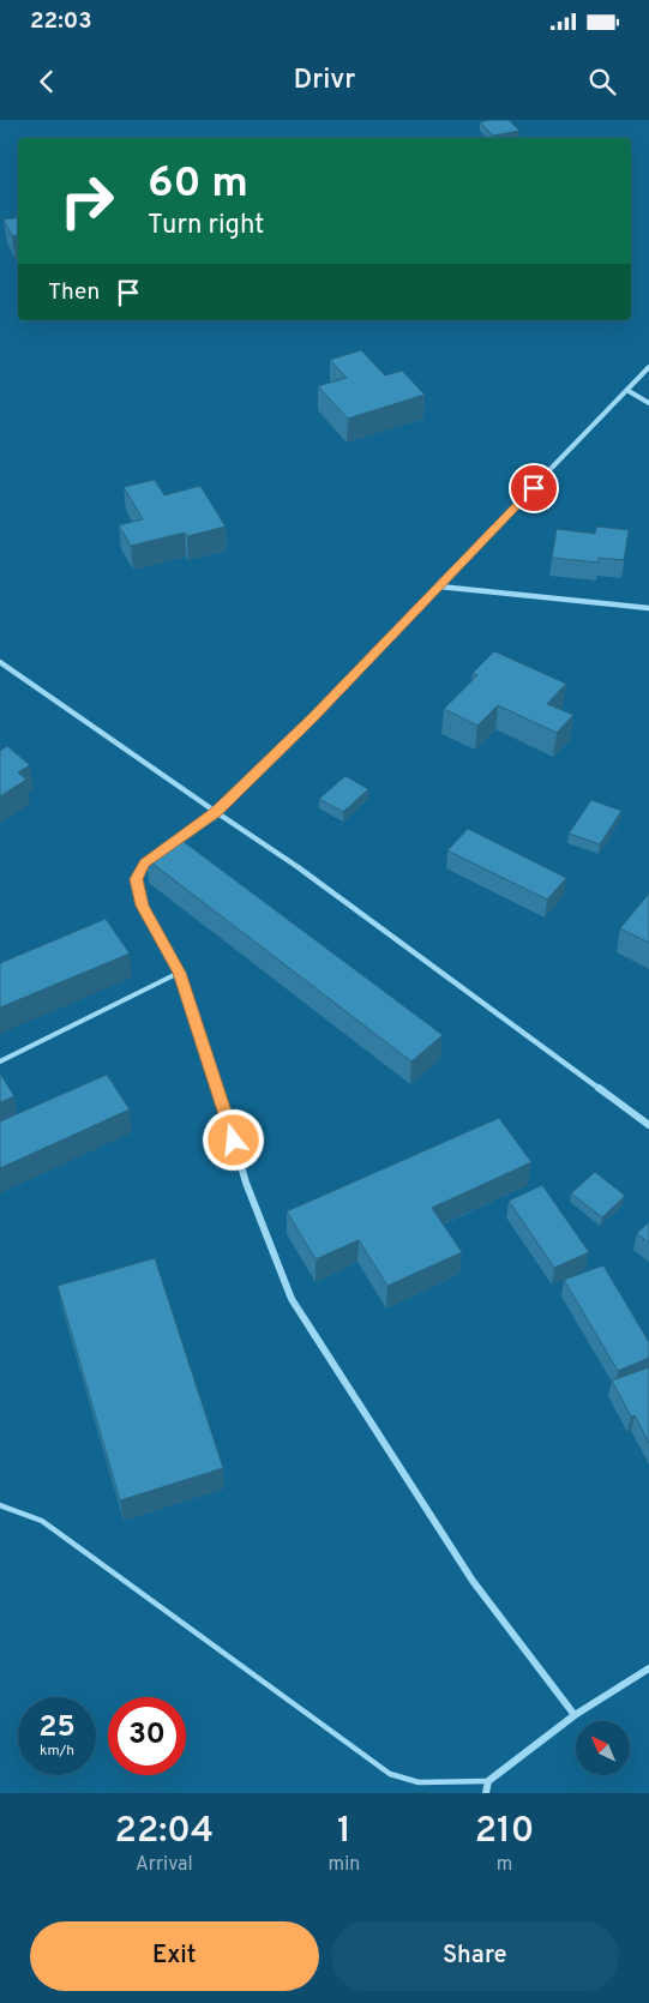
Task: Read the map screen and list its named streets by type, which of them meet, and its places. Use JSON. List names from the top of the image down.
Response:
{
  "north": "top left",
  "page": {
    "status": "22:03",
    "header": "Drivr",
    "turn": ["60 m", "Turn right"],
    "then": "Then",
    "speed": "25 km/h",
    "limit": "30",
    "eta": [
      "22:04",
      "Arrival",
      "1",
      "min",
      "210",
      "m"
    ],
    "buttons": ["Exit", "Share"]
  }
}
